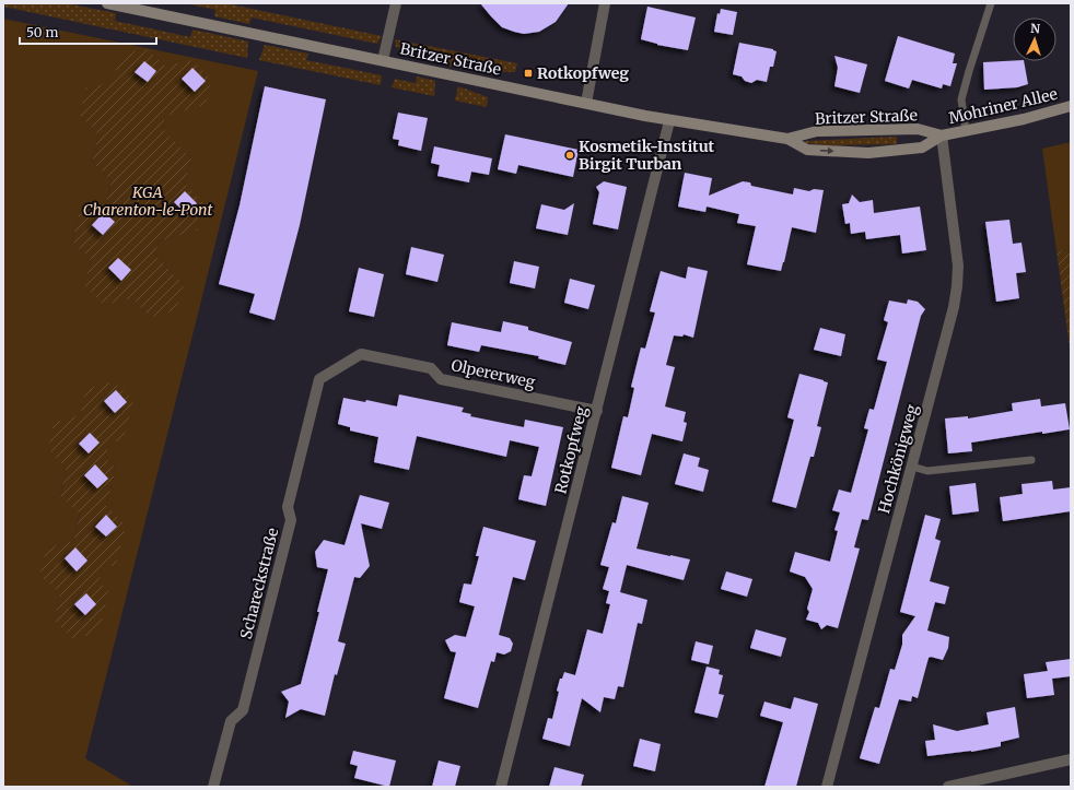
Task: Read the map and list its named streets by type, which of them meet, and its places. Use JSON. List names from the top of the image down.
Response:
{
  "streets": {
    "main road": ["Britzer Straße", "Mohriner Allee"],
    "street": [
      "Olpererweg",
      "Rotkopfweg",
      "Hochkönigweg",
      "Schareckstraße"
    ]
  },
  "crossings": [
    ["Britzer Straße", "Mohriner Allee"],
    ["Britzer Straße", "Rotkopfweg"],
    ["Britzer Straße", "Hochkönigweg"],
    ["Mohriner Allee", "Hochkönigweg"],
    ["Olpererweg", "Rotkopfweg"],
    ["Olpererweg", "Schareckstraße"]
  ],
  "parks": ["KGA Charenton-le-Pont"],
  "places": {
    "transit": ["Rotkopfweg"],
    "other": ["Kosmetik-Institut Birgit Turban"]
  },
  "scale_bar": "50 m",
  "north": "top"
}
